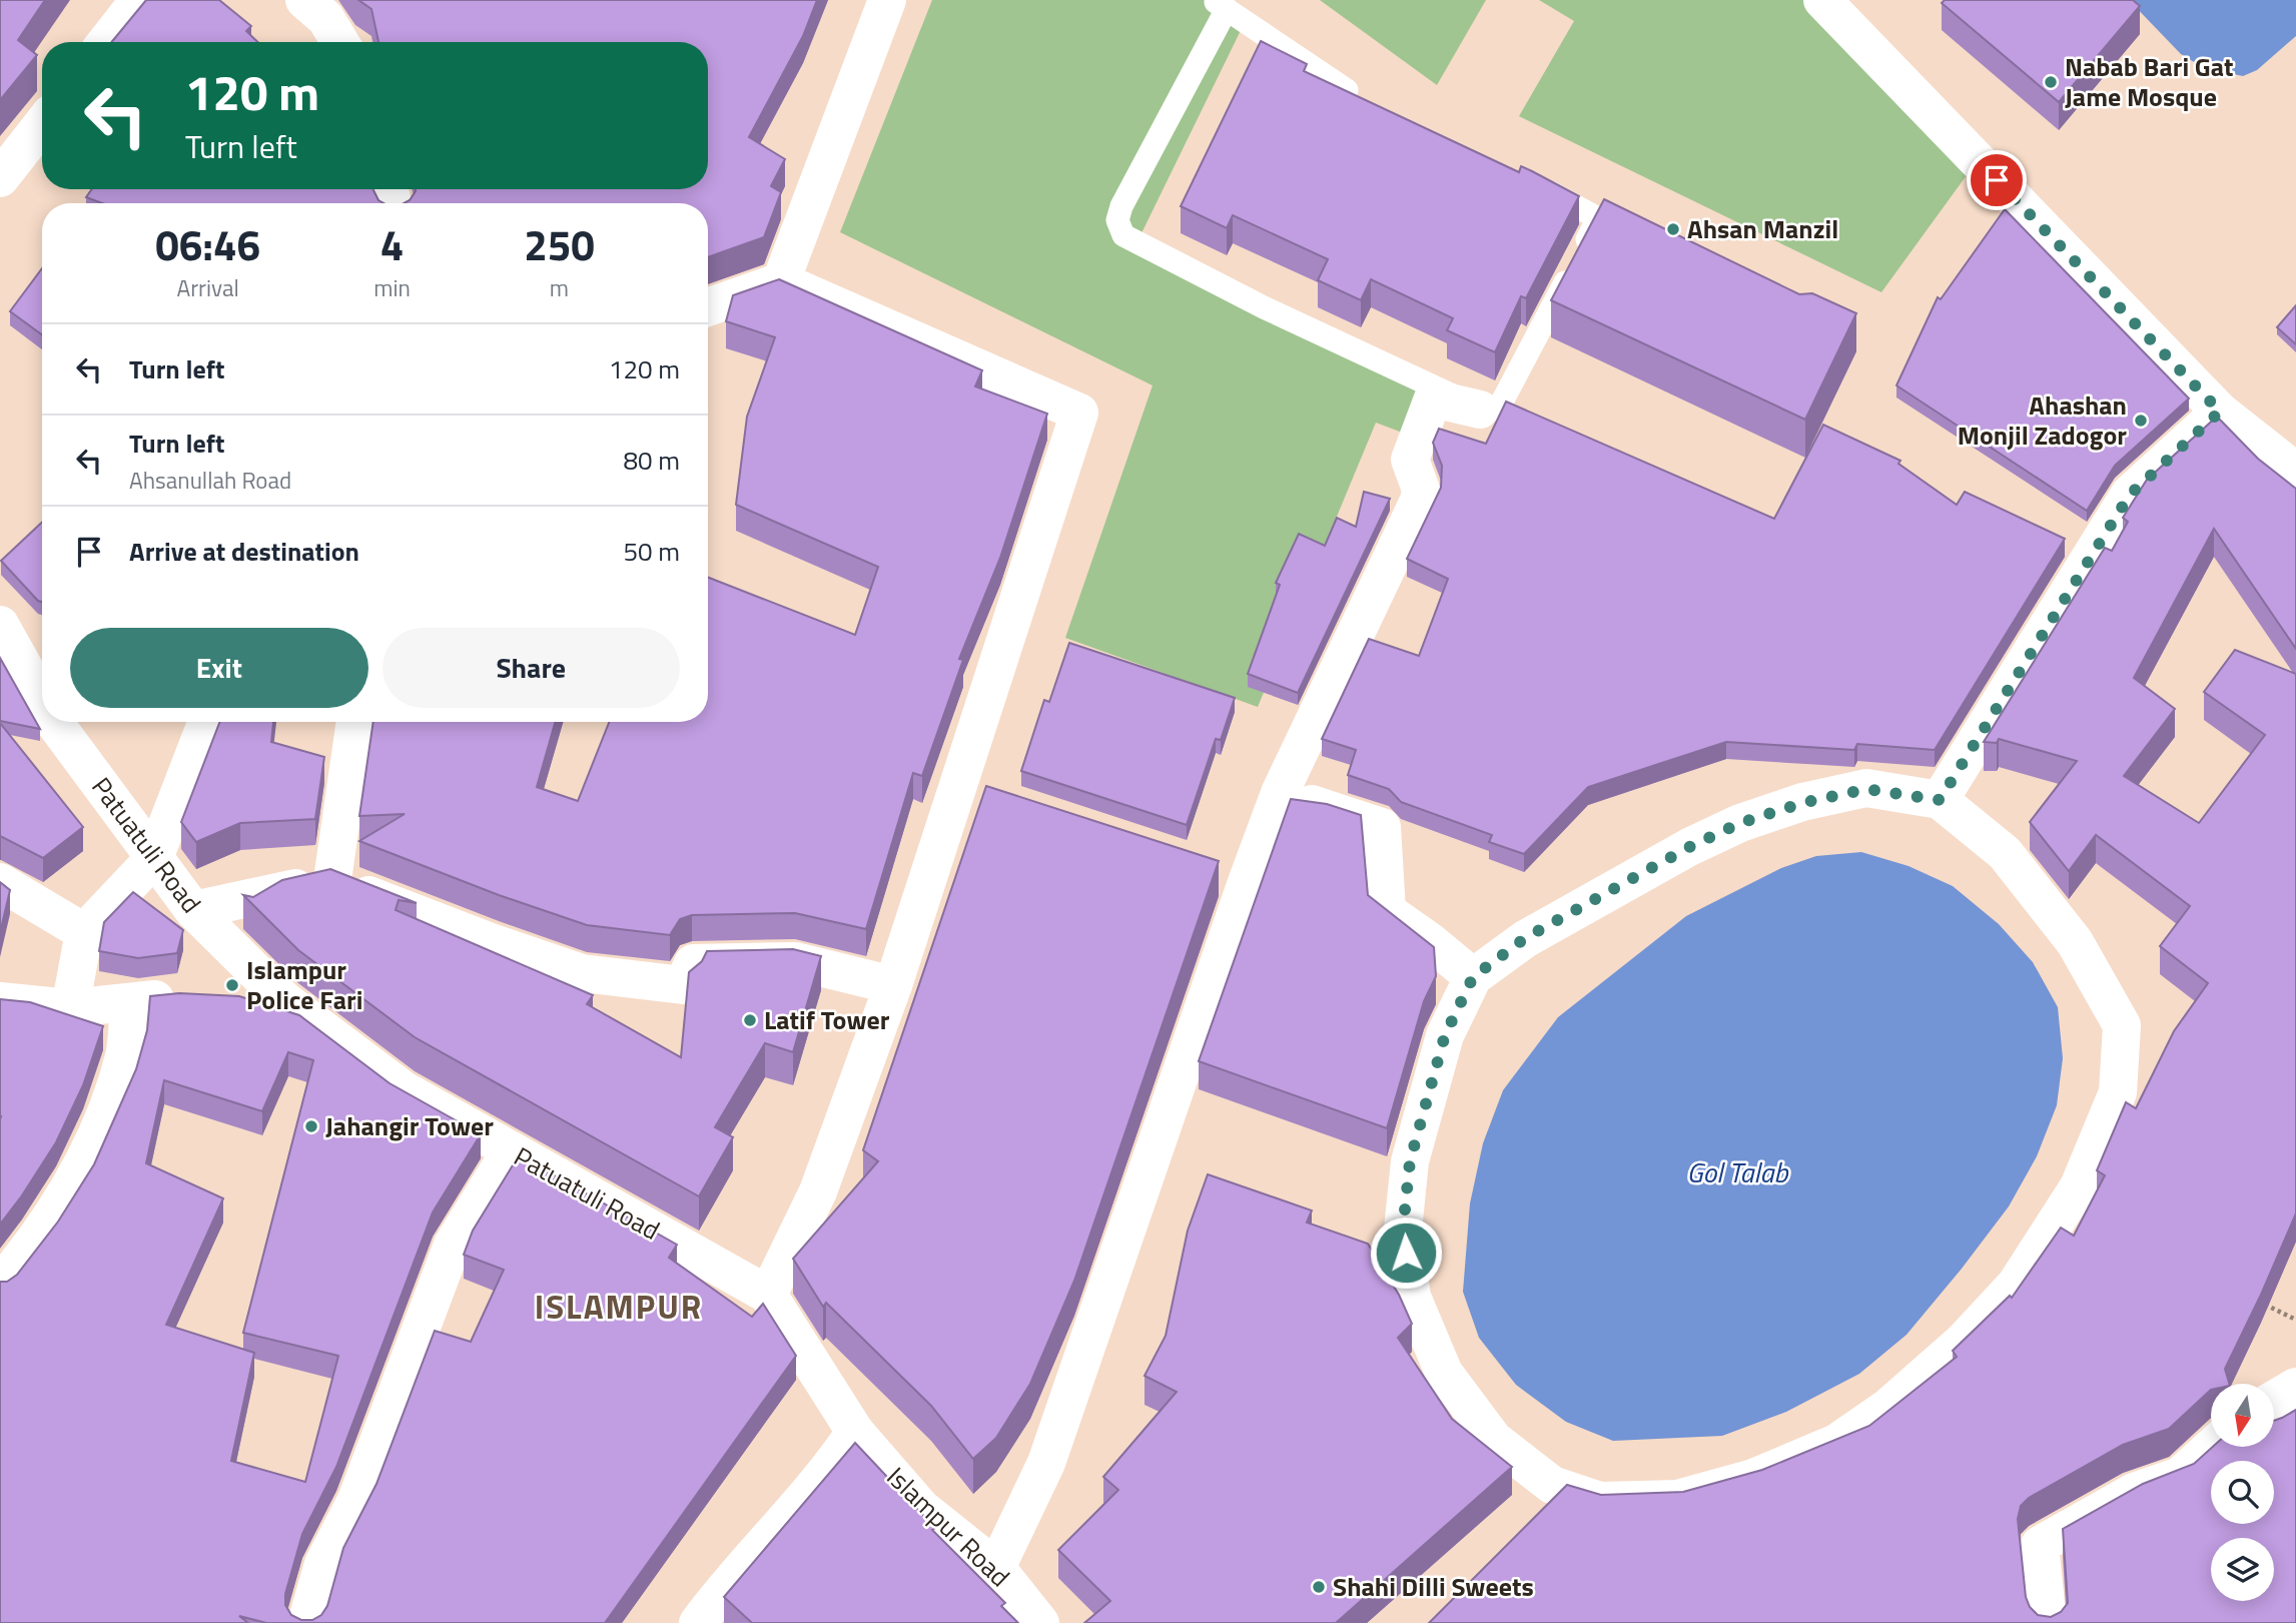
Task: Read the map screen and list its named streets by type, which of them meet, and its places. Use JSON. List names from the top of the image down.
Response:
{
  "streets": {
    "street": ["Patuatuli Road", "Islampur Road"]
  },
  "crossings": [
    ["Patuatuli Road", "Islampur Road"]
  ],
  "districts": ["ISLAMPUR"],
  "water": ["Gol Talab"],
  "places": [
    "Nabab Bari Gat Jame Mosque",
    "Ahsan Manzil",
    "Ahashan Monjil Zadogor",
    "Islampur Police Fari",
    "Latif Tower",
    "Jahangir Tower",
    "Shahi Dilli Sweets"
  ],
  "north": "bottom",
  "page": {
    "turn": ["120 m", "Turn left"],
    "eta": [
      "06:46",
      "Arrival",
      "4",
      "min",
      "250",
      "m"
    ],
    "list": [
      {
        "name": "Turn left",
        "value": "120 m"
      },
      {
        "name": "Turn left",
        "note": "Ahsanullah Road",
        "value": "80 m"
      },
      {
        "name": "Arrive at destination",
        "value": "50 m"
      }
    ],
    "buttons": ["Exit", "Share"]
  }
}
